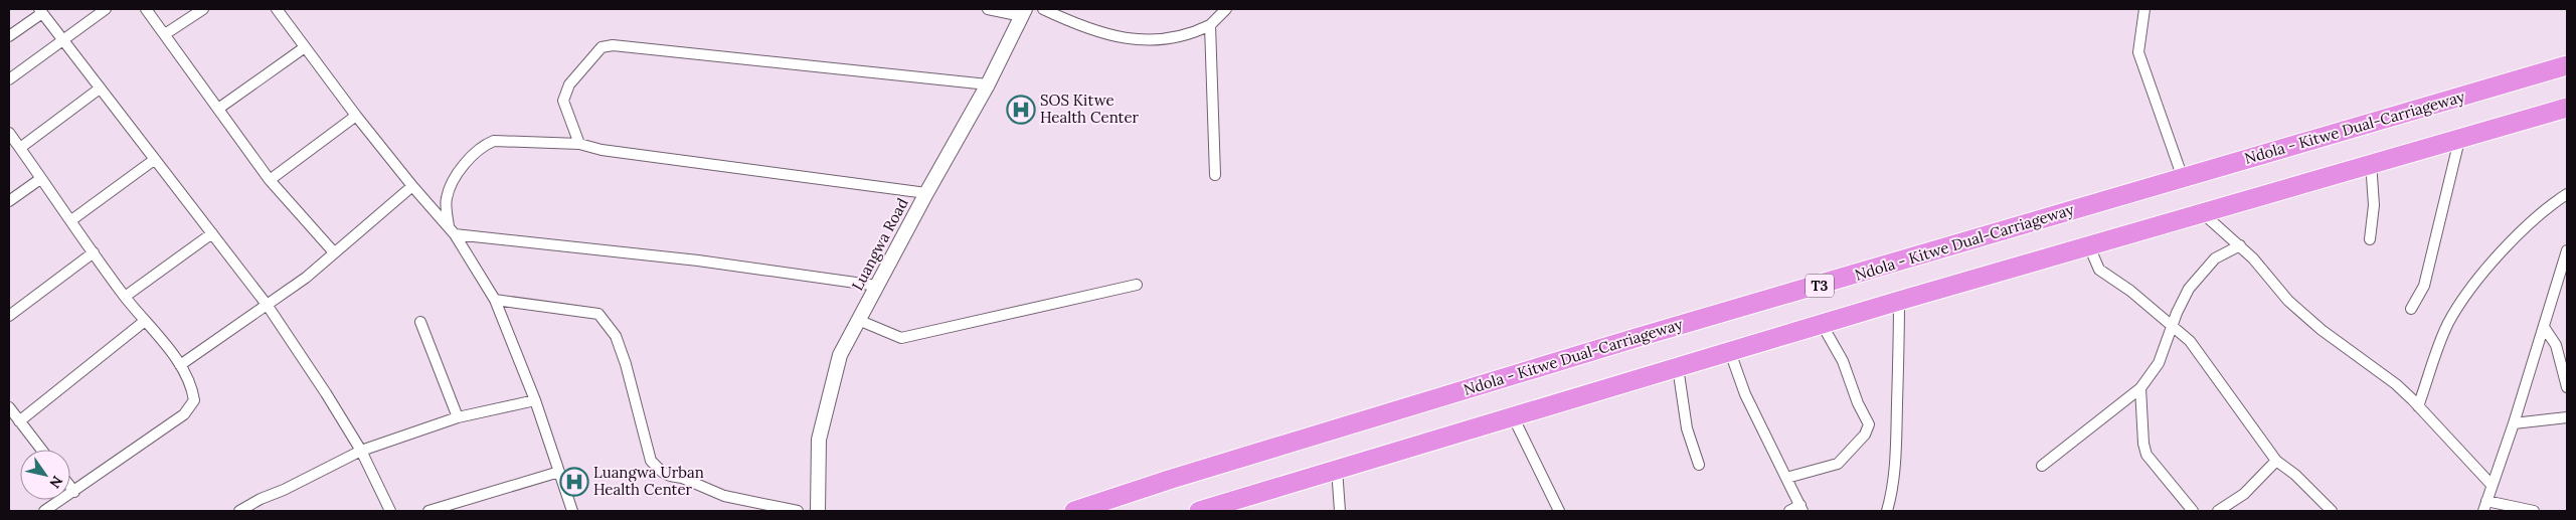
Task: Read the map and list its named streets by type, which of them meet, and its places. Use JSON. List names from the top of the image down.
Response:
{
  "streets": {
    "highway": ["Ndola - Kitwe Dual-Carriageway", "T3"],
    "street": ["Luangwa Road"]
  },
  "places": {
    "hospital": ["SOS Kitwe Health Center", "Luangwa Urban Health Center"]
  },
  "north": "bottom right"
}
